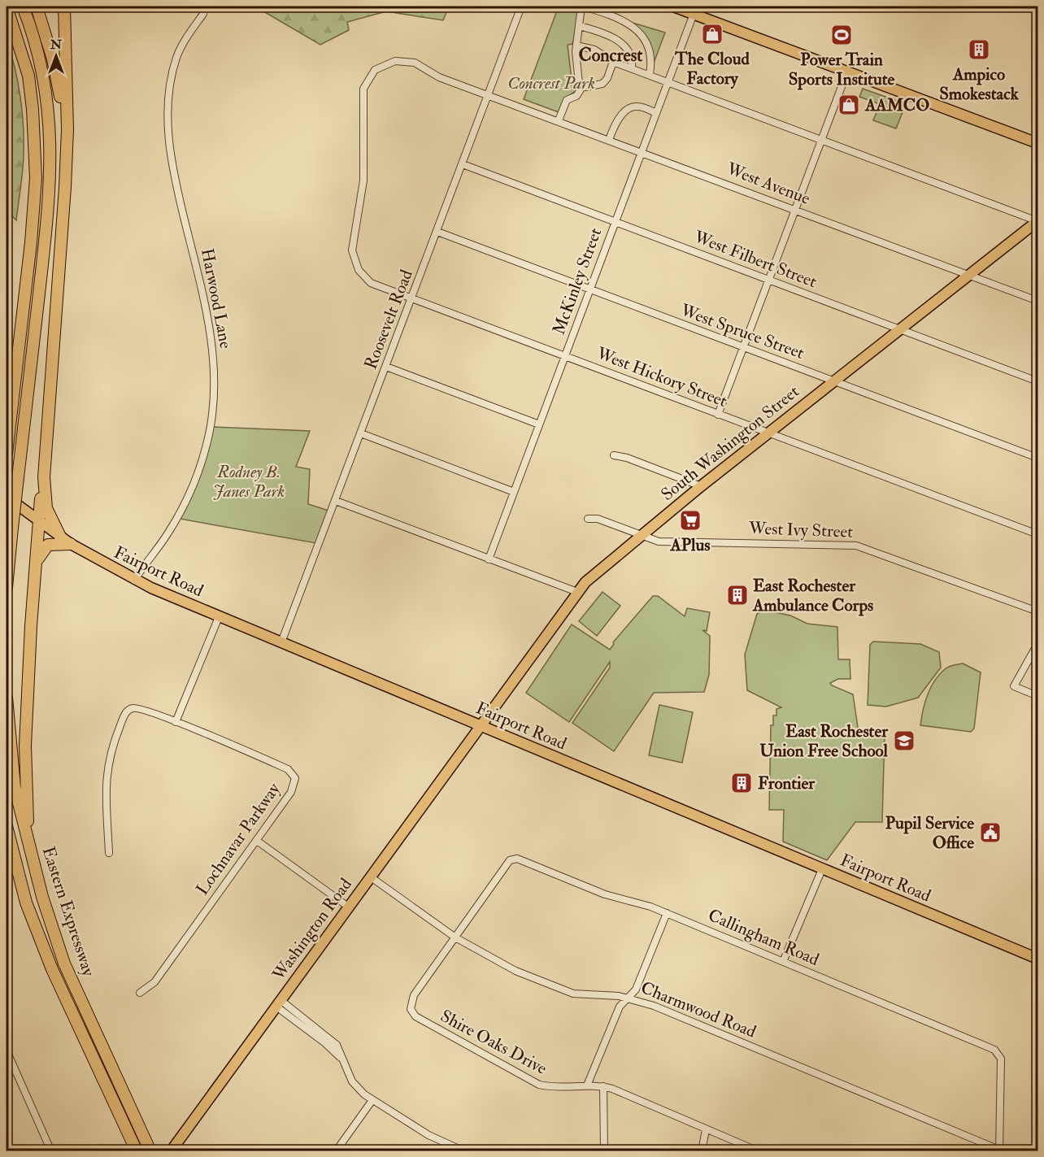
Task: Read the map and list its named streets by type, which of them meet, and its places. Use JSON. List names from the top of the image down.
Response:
{
  "streets": {
    "highway": ["Eastern Expressway"],
    "main road": ["South Washington Street", "Fairport Road", "Washington Road"],
    "street": [
      "West Avenue",
      "West Filbert Street",
      "McKinley Street",
      "Harwood Lane",
      "Roosevelt Road",
      "West Spruce Street",
      "West Hickory Street",
      "West Ivy Street",
      "Lochnavar Parkway",
      "Callingham Road",
      "Charmwood Road",
      "Shire Oaks Drive"
    ]
  },
  "crossings": [
    ["West Avenue", "McKinley Street"],
    ["West Avenue", "Roosevelt Road"],
    ["West Avenue", "West Hickory Street"],
    ["West Avenue", "South Washington Street"],
    ["West Filbert Street", "McKinley Street"],
    ["West Filbert Street", "Roosevelt Road"],
    ["West Filbert Street", "South Washington Street"],
    ["McKinley Street", "West Spruce Street"],
    ["McKinley Street", "West Hickory Street"],
    ["Harwood Lane", "Fairport Road"],
    ["Roosevelt Road", "West Spruce Street"],
    ["Roosevelt Road", "West Hickory Street"],
    ["Roosevelt Road", "Fairport Road"],
    ["West Spruce Street", "South Washington Street"],
    ["West Hickory Street", "South Washington Street"],
    ["South Washington Street", "West Ivy Street"],
    ["South Washington Street", "Fairport Road"],
    ["South Washington Street", "Washington Road"],
    ["Fairport Road", "Washington Road"],
    ["Washington Road", "Charmwood Road"],
    ["Callingham Road", "Charmwood Road"],
    ["Callingham Road", "Shire Oaks Drive"],
    ["Charmwood Road", "Shire Oaks Drive"]
  ],
  "districts": ["Concrest"],
  "parks": ["Concrest Park", "Rodney B. Janes Park"],
  "places": {
    "shop": ["The Cloud Factory", "AAMCO"],
    "sports": ["Power Train Sports Institute"],
    "building": ["Ampico Smokestack", "East Rochester Ambulance Corps", "Frontier"],
    "supermarket": ["APlus"],
    "school or university": ["East Rochester Union Free School"],
    "public building": ["Pupil Service Office"]
  },
  "north": "top"
}
